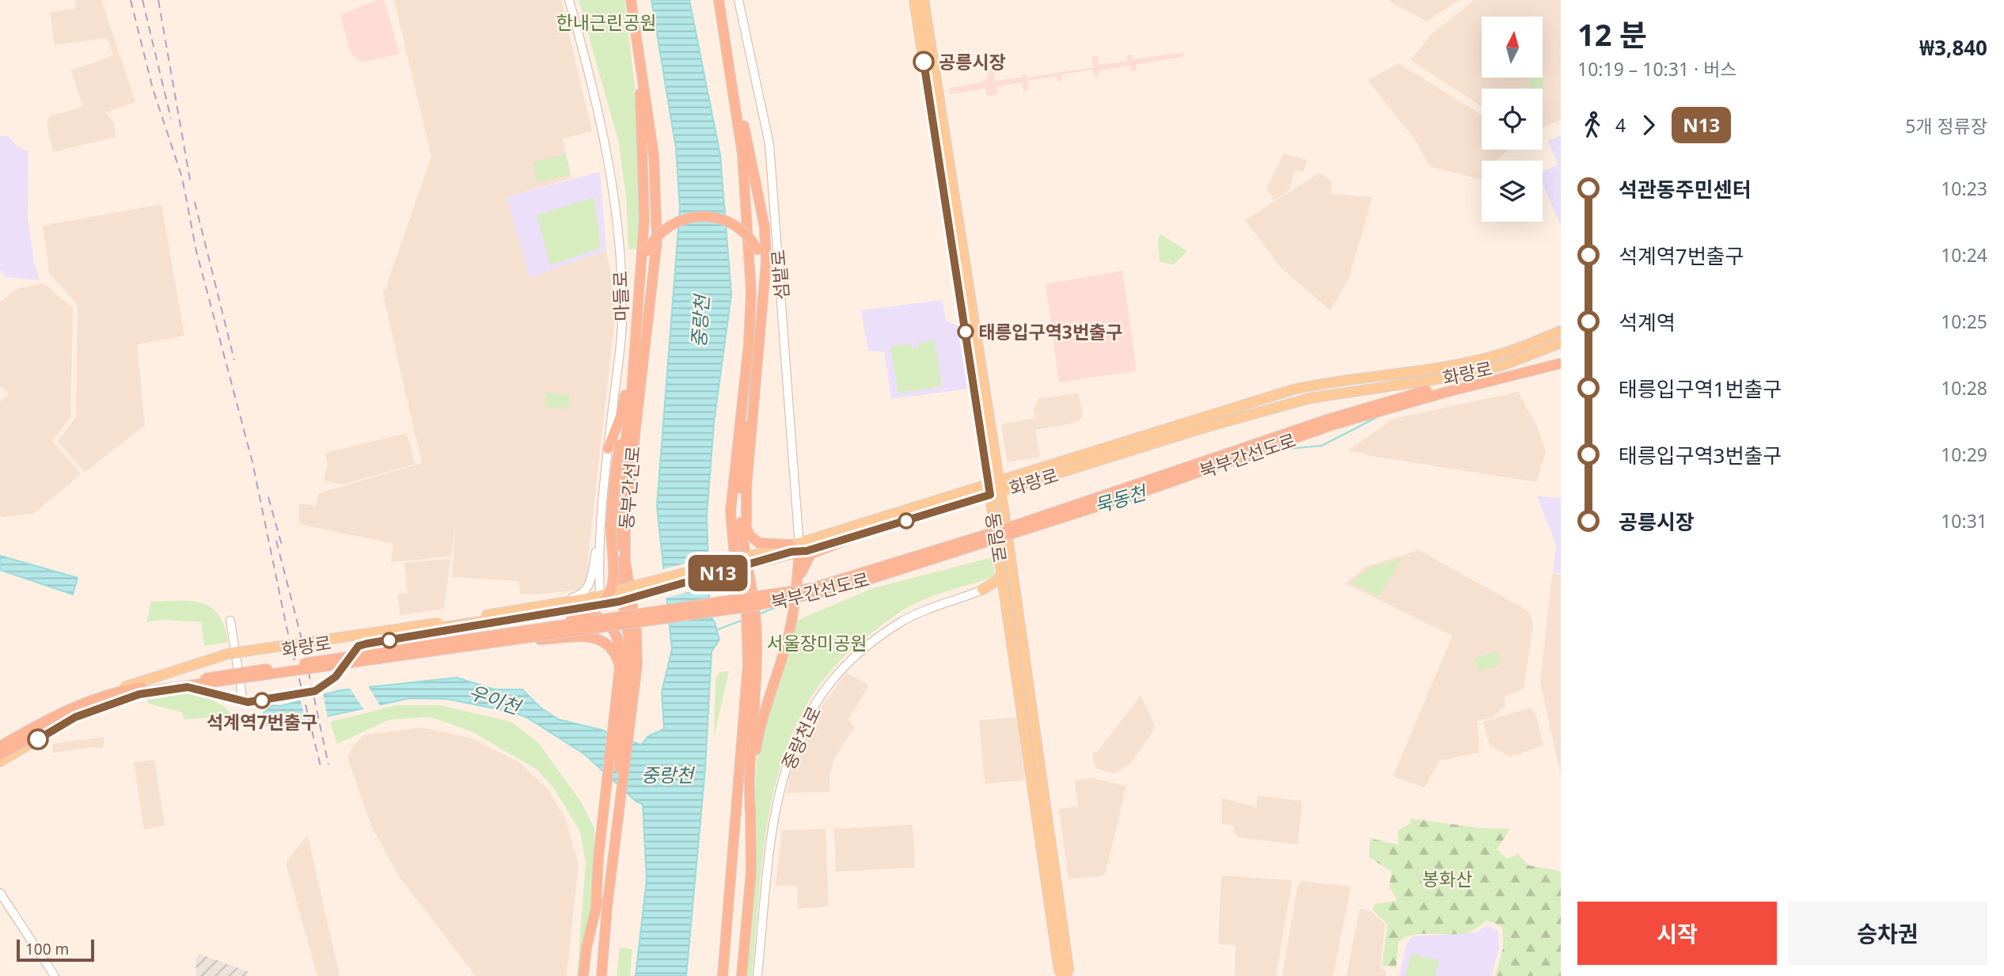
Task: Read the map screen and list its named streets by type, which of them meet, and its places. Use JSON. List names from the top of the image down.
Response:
{
  "streets": {
    "highway": ["북부간선도로", "동부간선로"],
    "main road": [
      "섬밭로",
      "마들로",
      "화랑로",
      "동일로",
      "중랑천로"
    ]
  },
  "crossings": [
    ["섬밭로", "화랑로"],
    ["마들로", "화랑로"],
    ["화랑로", "북부간선도로"],
    ["화랑로", "동일로"]
  ],
  "water": ["중랑천", "묵동천", "우이천"],
  "parks": ["한내근린공원", "서울장미공원", "봉화산"],
  "places": ["공릉시장", "태릉입구역3번출구", "석계역7번출구"],
  "lines": ["bus line N13"],
  "scale_bar": "100 m",
  "north": "top",
  "page": {
    "on_map": "N13",
    "heading": ["12 분", "10:19 – 10:31 · 버스", "₩3,840"],
    "legs": ["4", "N13", "5개 정류장"],
    "list": [
      {
        "name": "석관동주민센터",
        "value": "10:23"
      },
      {
        "name": "석계역7번출구",
        "value": "10:24"
      },
      {
        "name": "석계역",
        "value": "10:25"
      },
      {
        "name": "태릉입구역1번출구",
        "value": "10:28"
      },
      {
        "name": "태릉입구역3번출구",
        "value": "10:29"
      },
      {
        "name": "공릉시장",
        "value": "10:31"
      }
    ],
    "buttons": ["시작", "승차권"],
    "scale": "100 m"
  }
}
